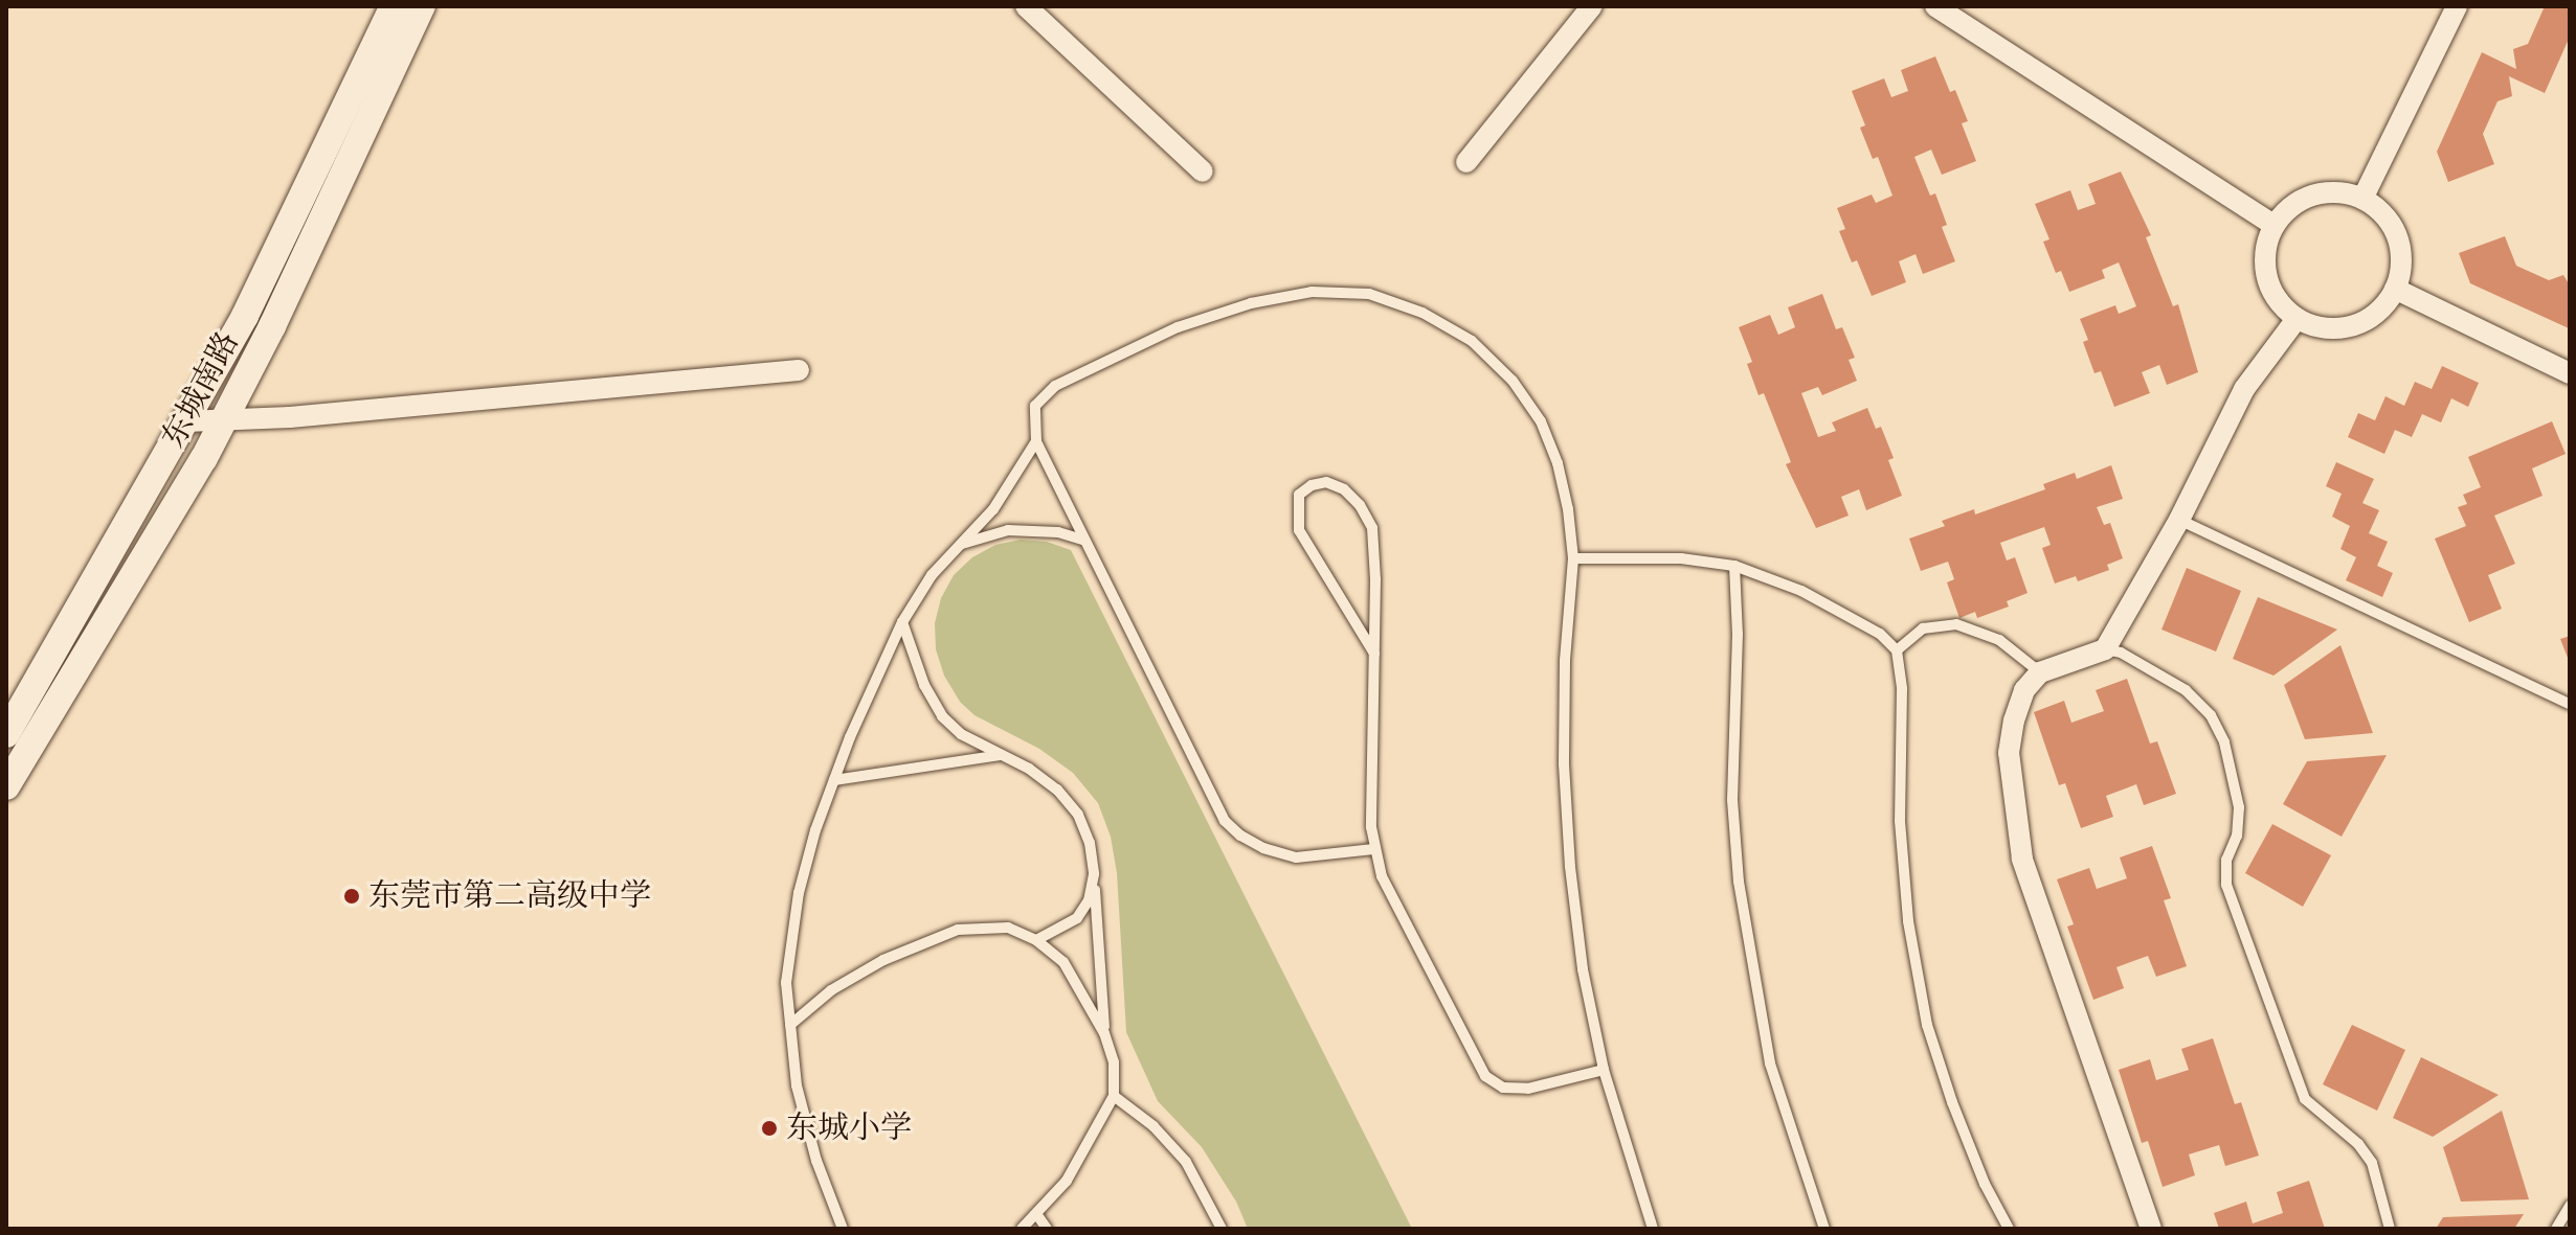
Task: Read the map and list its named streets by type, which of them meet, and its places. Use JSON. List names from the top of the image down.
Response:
{
  "streets": {
    "street": ["东城南路"]
  },
  "places": ["东莞市第二高级中学", "东城小学"]
}
